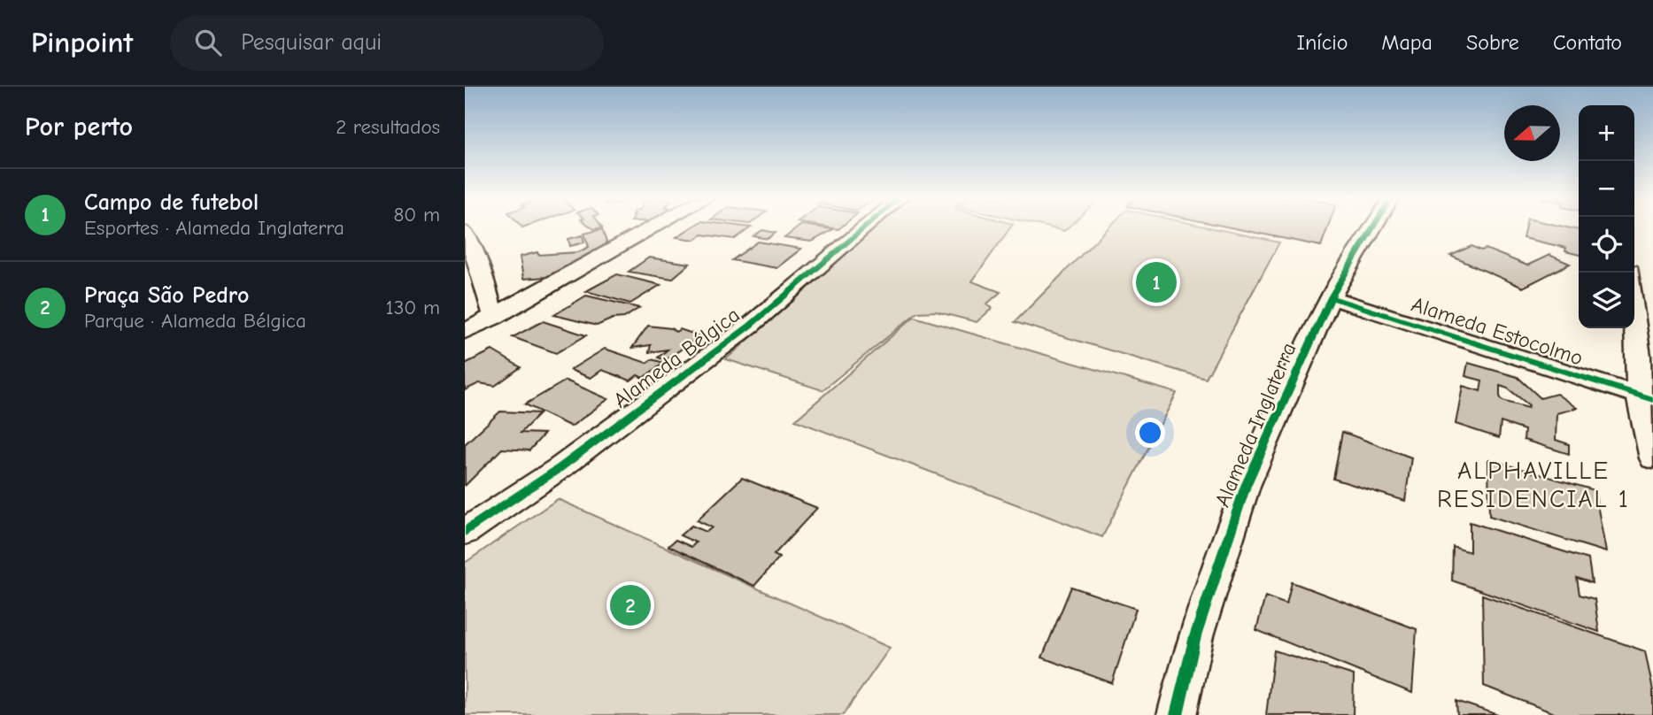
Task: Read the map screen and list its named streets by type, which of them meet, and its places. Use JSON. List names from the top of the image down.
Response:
{
  "streets": {
    "street": ["Alameda Estocolmo", "Alameda Bélgica", "Alameda Inglaterra"]
  },
  "crossings": [
    ["Alameda Estocolmo", "Alameda Inglaterra"]
  ],
  "districts": ["ALPHAVILLE RESIDENCIAL 1"],
  "north": "left",
  "page": {
    "header": "Pinpoint",
    "search": "Pesquisar aqui",
    "nav": [
      "Início",
      "Mapa",
      "Sobre",
      "Contato"
    ],
    "heading": ["Por perto", "2 resultados"],
    "map_buttons": ["+", "−"],
    "list": [
      {
        "mark": "1",
        "name": "Campo de futebol",
        "note": "Esportes · Alameda Inglaterra",
        "value": "80 m"
      },
      {
        "mark": "2",
        "name": "Praça São Pedro",
        "note": "Parque · Alameda Bélgica",
        "value": "130 m"
      }
    ],
    "pins": ["1", "2"]
  }
}
